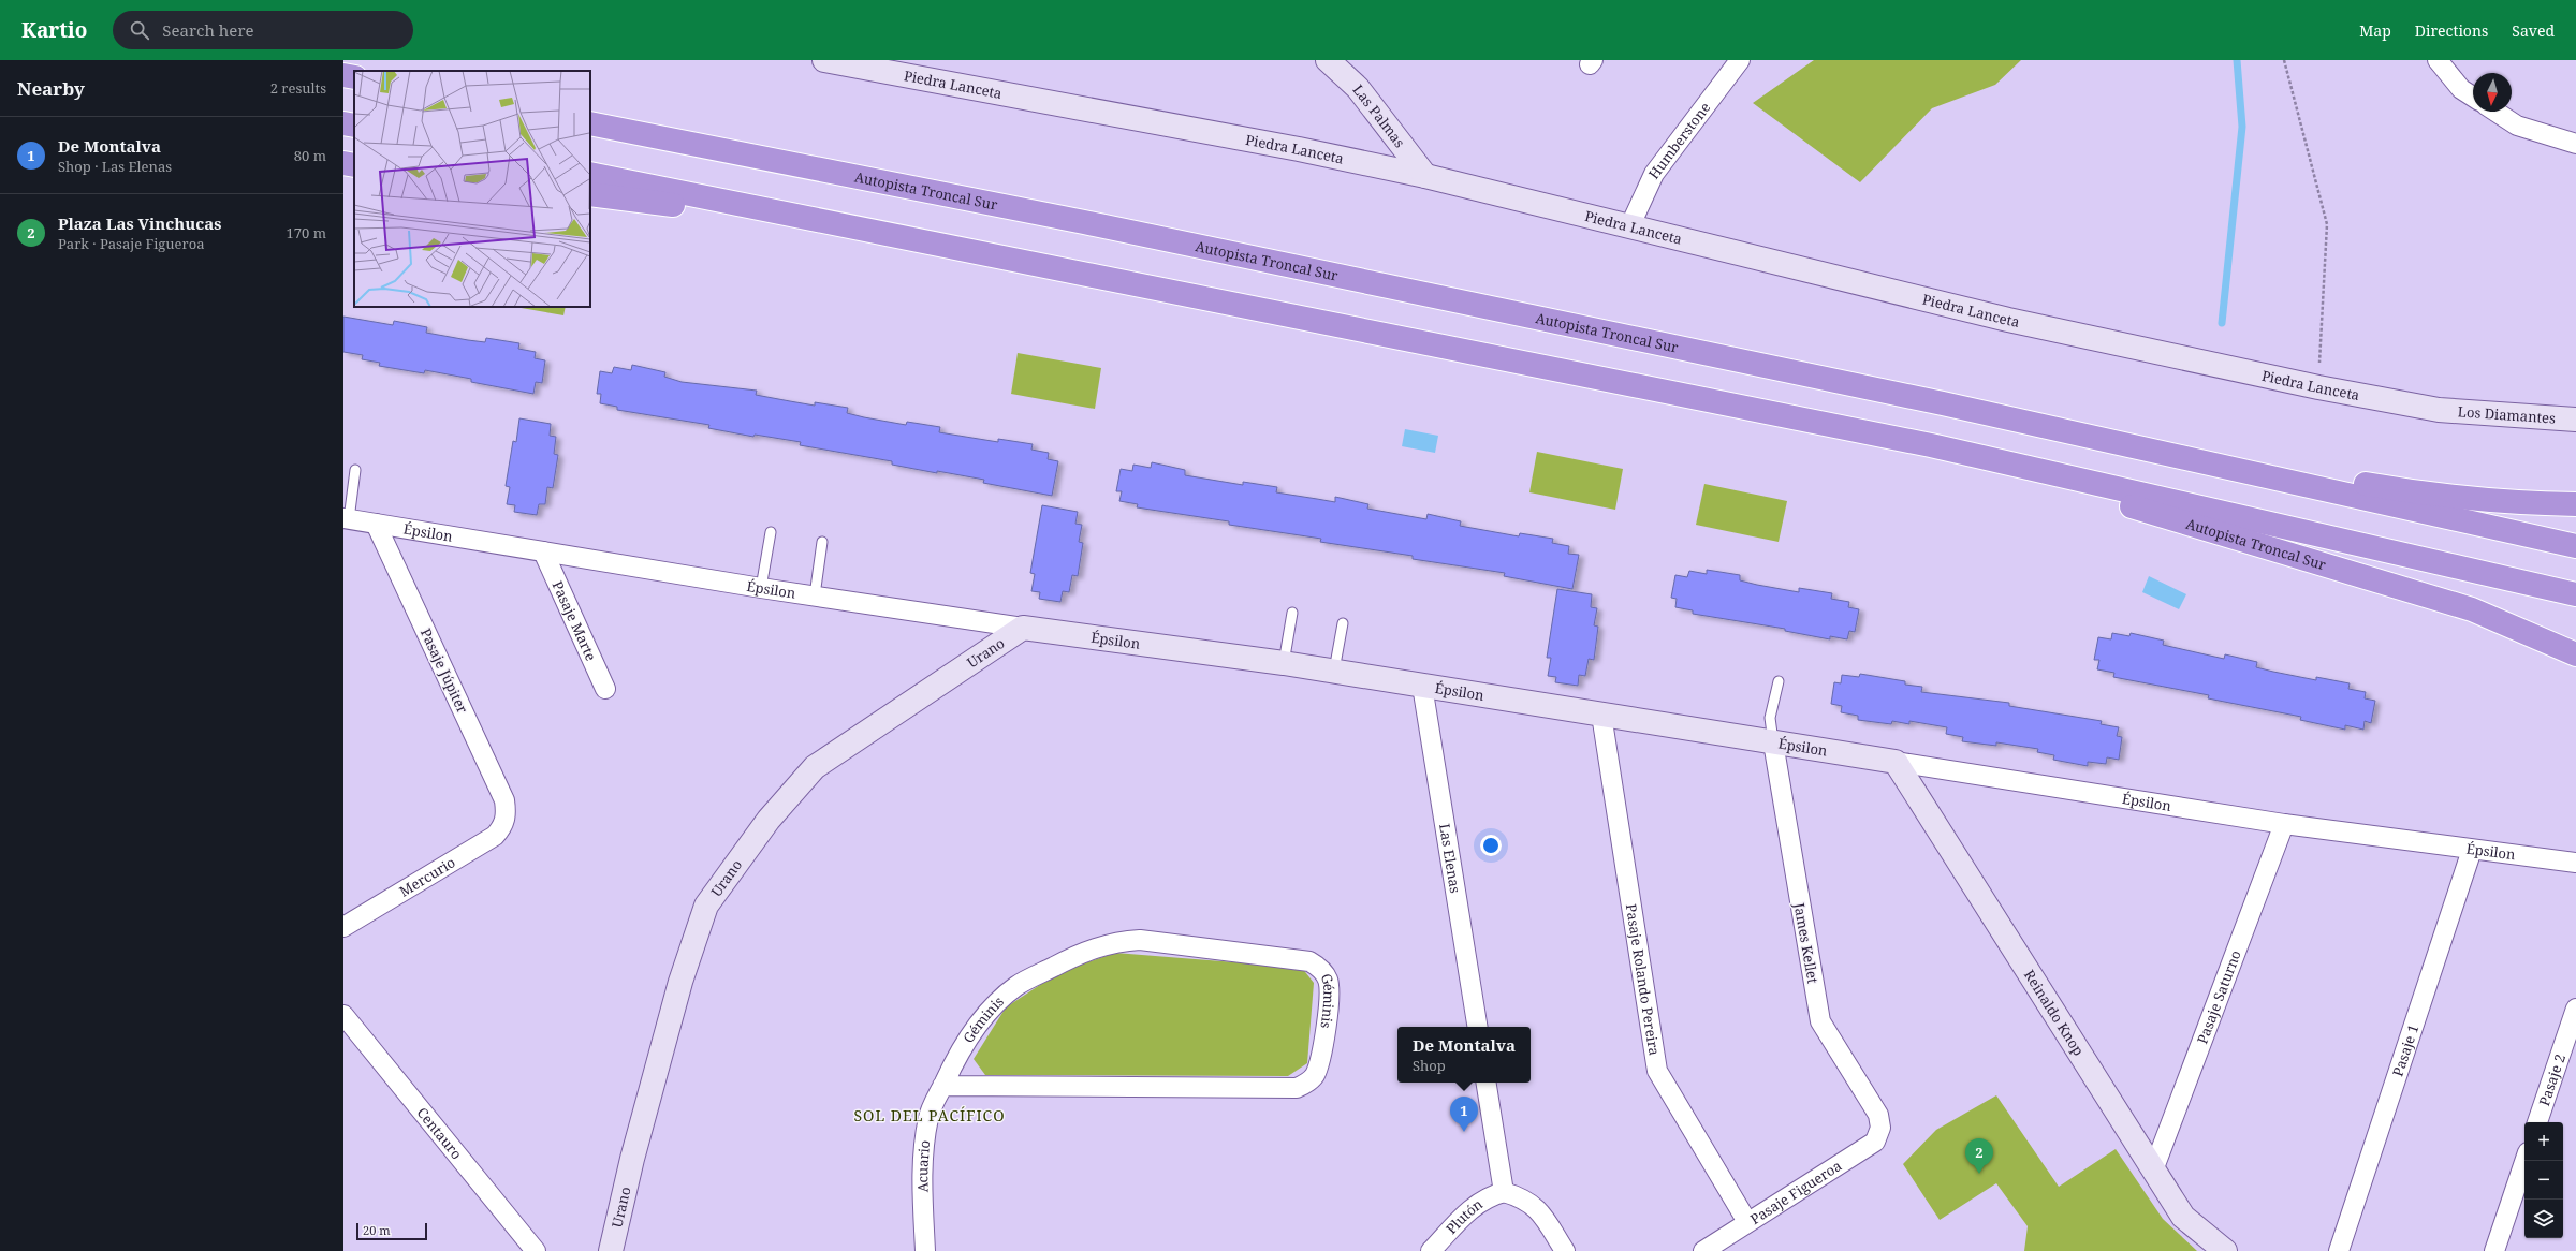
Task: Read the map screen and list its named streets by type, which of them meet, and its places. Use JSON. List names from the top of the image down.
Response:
{
  "streets": {
    "highway": ["Autopista Troncal Sur"],
    "street": [
      "Piedra Lanceta",
      "Las Palmas",
      "Humberstone",
      "Los Diamantes",
      "Épsilon",
      "Pasaje Marte",
      "Urano",
      "Pasaje Júpiter",
      "Las Elenas",
      "Mercurio",
      "James Kellet",
      "Pasaje Rolando Pereira",
      "Pasaje Saturno",
      "Géminis",
      "Reinaldo Knop",
      "Pasaje 1",
      "Pasaje 2",
      "Centauro",
      "Acuario",
      "Pasaje Figueroa",
      "Plutón"
    ]
  },
  "crossings": [
    ["Piedra Lanceta", "Las Palmas"],
    ["Piedra Lanceta", "Humberstone"],
    ["Piedra Lanceta", "Los Diamantes"],
    ["Épsilon", "Pasaje Marte"],
    ["Épsilon", "Urano"],
    ["Épsilon", "Pasaje Júpiter"],
    ["Épsilon", "Las Elenas"],
    ["Épsilon", "James Kellet"],
    ["Épsilon", "Pasaje Rolando Pereira"],
    ["Épsilon", "Pasaje Saturno"],
    ["Épsilon", "Reinaldo Knop"],
    ["Épsilon", "Pasaje 1"],
    ["Pasaje Júpiter", "Mercurio"],
    ["James Kellet", "Pasaje Figueroa"],
    ["Pasaje Rolando Pereira", "Pasaje Figueroa"],
    ["Pasaje Saturno", "Reinaldo Knop"],
    ["Géminis", "Acuario"]
  ],
  "districts": ["SOL DEL PACÍFICO"],
  "scale_bar": "20 m",
  "north": "bottom",
  "page": {
    "header": "Kartio",
    "search": "Search here",
    "nav": ["Map", "Directions", "Saved"],
    "heading": ["Nearby", "2 results"],
    "list": [
      {
        "mark": "1",
        "name": "De Montalva",
        "note": "Shop · Las Elenas",
        "value": "80 m"
      },
      {
        "mark": "2",
        "name": "Plaza Las Vinchucas",
        "note": "Park · Pasaje Figueroa",
        "value": "170 m"
      }
    ],
    "popup": ["De Montalva", "Shop"],
    "pins": ["1", "2"],
    "map_buttons": ["+", "−"],
    "scale": "20 m"
  }
}
